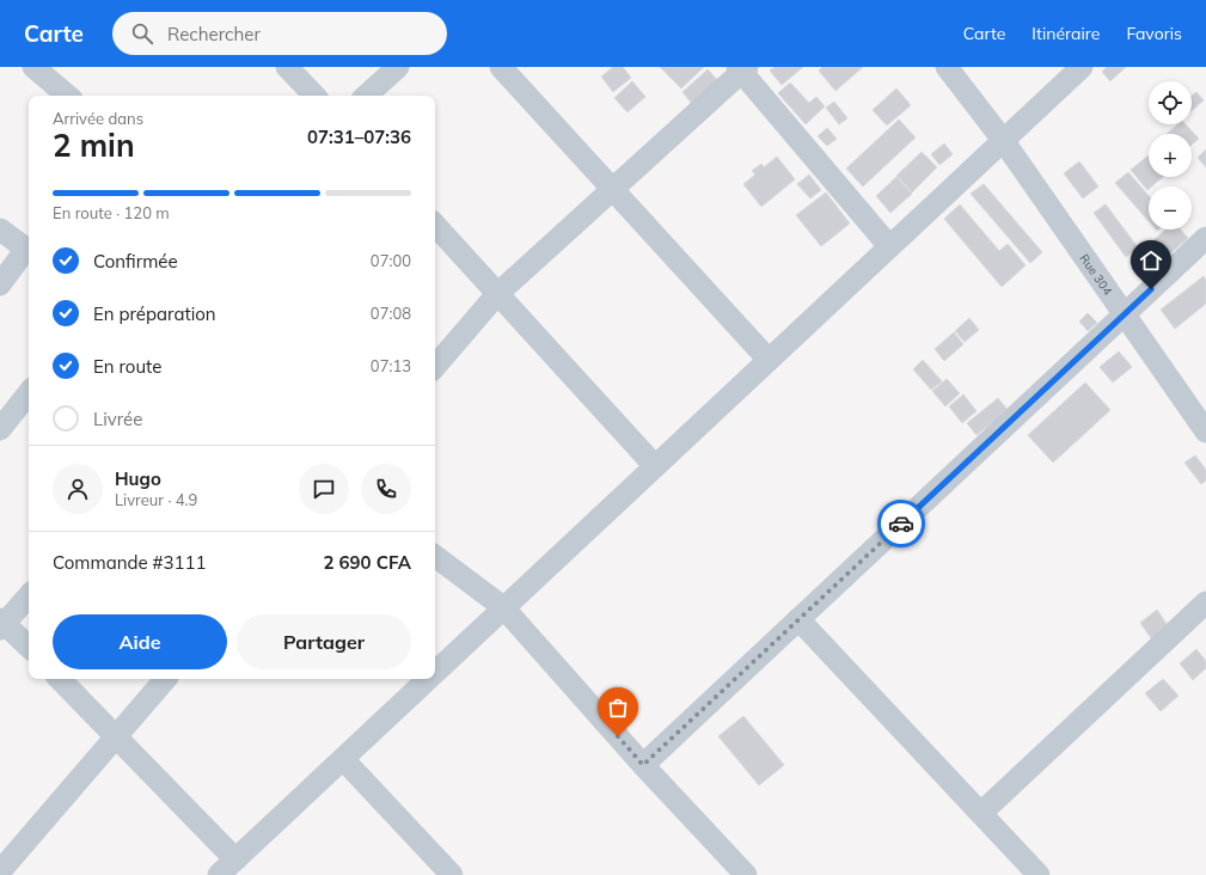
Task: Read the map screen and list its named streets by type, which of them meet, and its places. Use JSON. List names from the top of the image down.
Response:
{
  "streets": {
    "street": ["Rue 304"]
  },
  "page": {
    "header": "Carte",
    "search": "Rechercher",
    "nav": ["Carte", "Itinéraire", "Favoris"],
    "map_buttons": ["+", "−"],
    "heading": ["2 min", "Arrivée dans", "07:31–07:36"],
    "panel": [
      "Hugo",
      "Livreur · 4.9",
      "Commande #3111",
      "2 690 CFA"
    ],
    "bar": "En route · 120 m",
    "list": [
      ["Confirmée", "07:00"],
      ["En préparation", "07:08"],
      ["En route", "07:13"],
      "Livrée"
    ],
    "buttons": ["Aide", "Partager"]
  }
}
